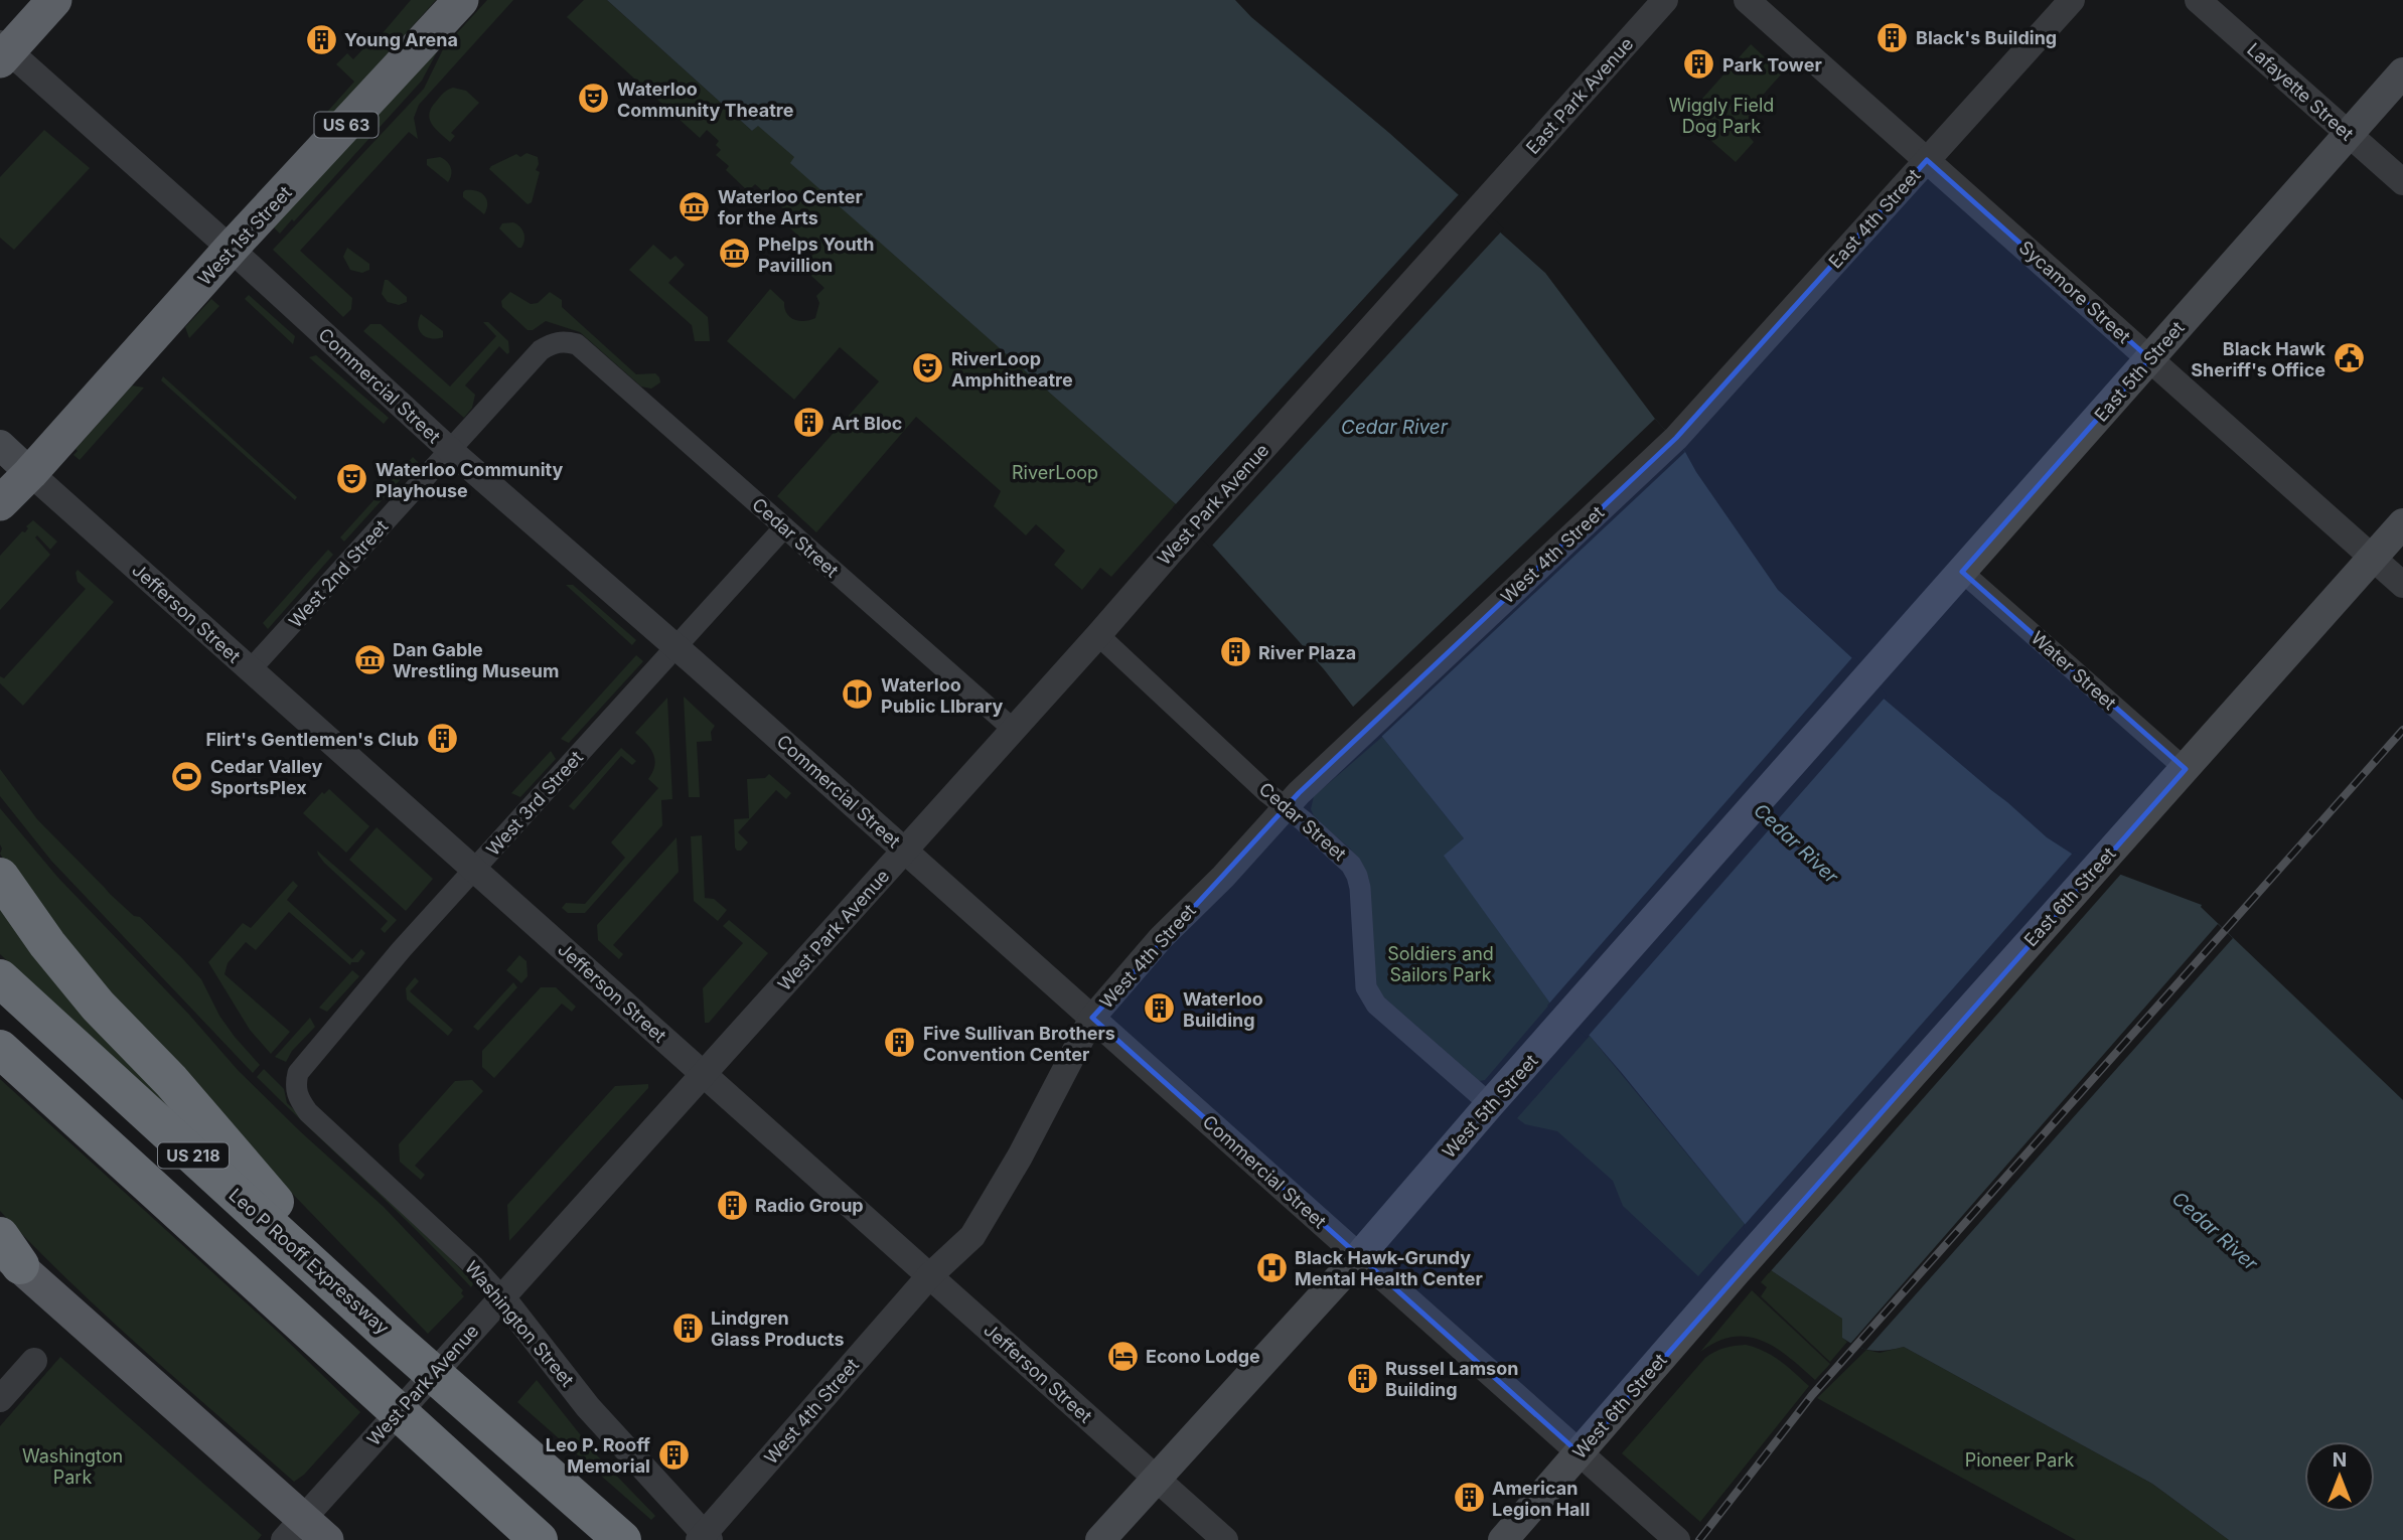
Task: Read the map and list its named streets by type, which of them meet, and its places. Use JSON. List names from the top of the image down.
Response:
{
  "streets": {
    "highway": [
      "US 63",
      "West 1st Street",
      "US 218",
      "Leo P Rooff Expressway"
    ],
    "main road": [
      "East 5th Street",
      "Jefferson Street",
      "East 6th Street",
      "West 5th Street",
      "West 6th Street"
    ],
    "street": [
      "Lafayette Street",
      "East Park Avenue",
      "East 4th Street",
      "Sycamore Street",
      "Commercial Street",
      "West Park Avenue",
      "Cedar Street",
      "West 4th Street",
      "West 2nd Street",
      "Water Street",
      "West 3rd Street",
      "Washington Street"
    ]
  },
  "crossings": [
    ["Lafayette Street", "East 5th Street"],
    ["East Park Avenue", "West Park Avenue"],
    ["US 63", "West 1st Street"],
    ["US 63", "Jefferson Street"],
    ["East 4th Street", "Sycamore Street"],
    ["East 4th Street", "West 4th Street"],
    ["West 1st Street", "Commercial Street"],
    ["West 1st Street", "Jefferson Street"],
    ["Sycamore Street", "East 5th Street"],
    ["Sycamore Street", "East 6th Street"],
    ["East 5th Street", "Water Street"],
    ["East 5th Street", "West 5th Street"],
    ["Commercial Street", "West Park Avenue"],
    ["Commercial Street", "West 4th Street"],
    ["Commercial Street", "West 2nd Street"],
    ["Commercial Street", "West 3rd Street"],
    ["Commercial Street", "West 5th Street"],
    ["Commercial Street", "West 6th Street"],
    ["West Park Avenue", "Cedar Street"],
    ["West Park Avenue", "Jefferson Street"],
    ["West Park Avenue", "Washington Street"],
    ["Cedar Street", "West 4th Street"],
    ["Cedar Street", "West 2nd Street"],
    ["Cedar Street", "West 3rd Street"],
    ["Cedar Street", "West 5th Street"],
    ["West 4th Street", "Jefferson Street"],
    ["West 4th Street", "Washington Street"],
    ["West 2nd Street", "Jefferson Street"],
    ["Jefferson Street", "West 3rd Street"],
    ["Jefferson Street", "West 5th Street"],
    ["Water Street", "East 6th Street"],
    ["West 3rd Street", "Washington Street"],
    ["East 6th Street", "West 6th Street"]
  ],
  "water": ["Cedar River"],
  "parks": [
    "Wiggly Field Dog Park",
    "RiverLoop",
    "Soldiers and Sailors Park",
    "Washington Park",
    "Pioneer Park"
  ],
  "places": {
    "building": [
      "Black's Building",
      "Young Arena",
      "Park Tower",
      "Art Bloc",
      "River Plaza",
      "Flirt's Gentlemen's Club",
      "Waterloo Building",
      "Five Sullivan Brothers Convention Center",
      "Radio Group",
      "Lindgren Glass Products",
      "Russel Lamson Building",
      "Leo P. Rooff Memorial",
      "American Legion Hall"
    ],
    "theatre": ["Waterloo Community Theatre", "RiverLoop Amphitheatre", "Waterloo Community Playhouse"],
    "museum": ["Waterloo Center for the Arts", "Phelps Youth Pavillion", "Dan Gable Wrestling Museum"],
    "public building": ["Black Hawk Sheriff's Office"],
    "library": ["Waterloo Public LIbrary"],
    "sports": ["Cedar Valley SportsPlex"],
    "hospital": ["Black Hawk-Grundy Mental Health Center"],
    "hotel": ["Econo Lodge"]
  },
  "north": "top"
}
